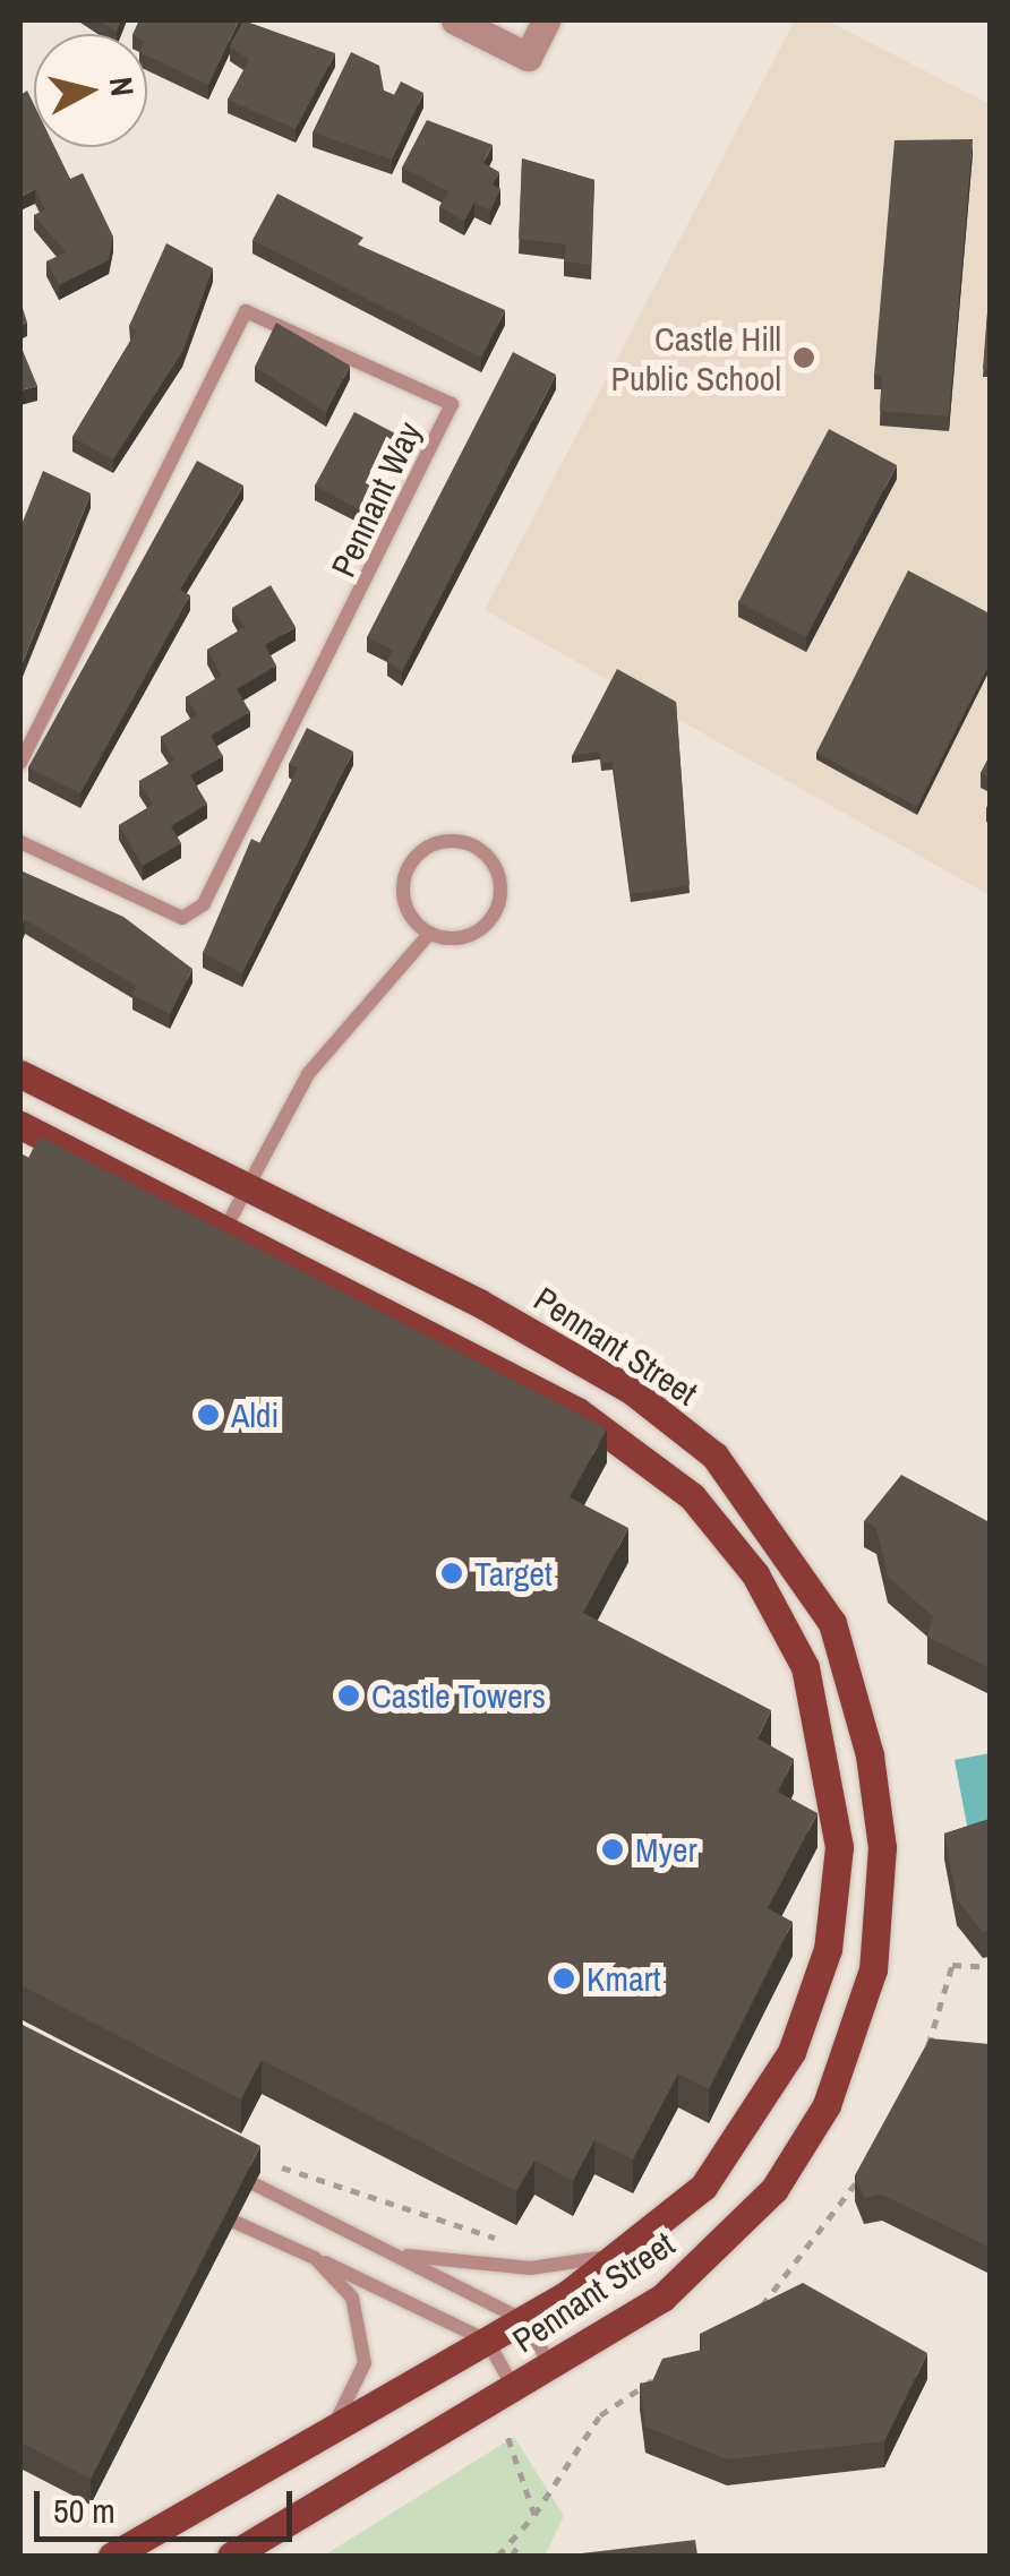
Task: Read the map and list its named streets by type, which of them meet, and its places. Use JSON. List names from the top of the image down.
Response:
{
  "streets": {
    "main road": ["Pennant Street"],
    "lane": ["Pennant Way"]
  },
  "places": [
    "Castle Hill Public School",
    "Aldi",
    "Target",
    "Castle Towers",
    "Myer",
    "Kmart"
  ],
  "scale_bar": "50 m",
  "north": "right"
}
